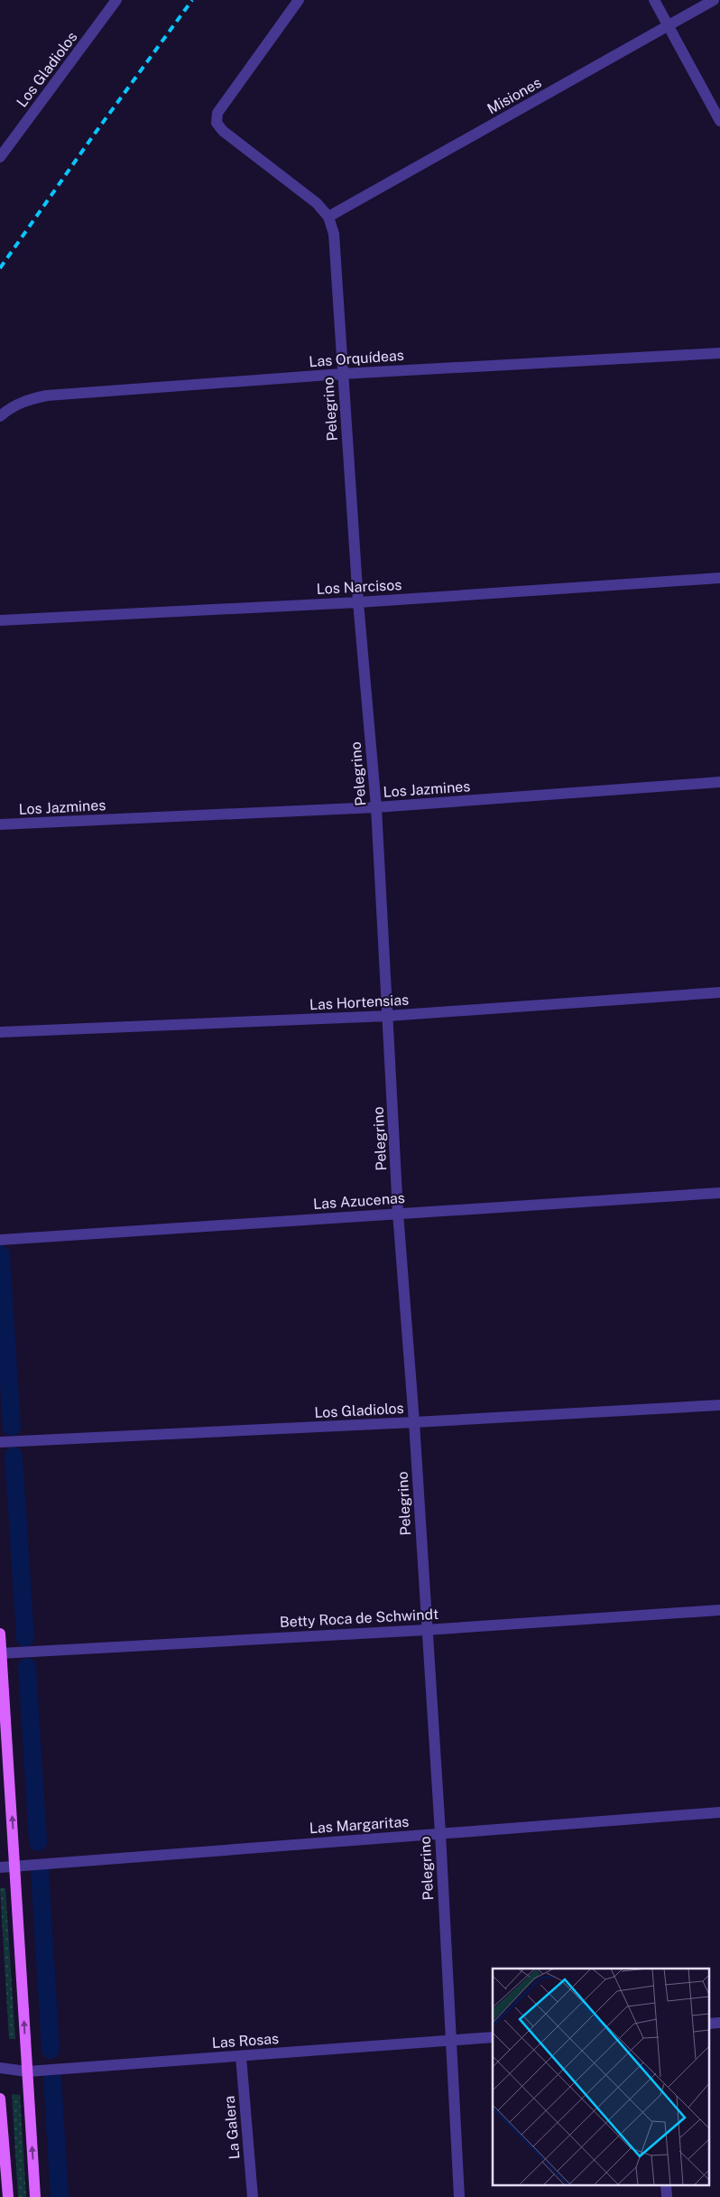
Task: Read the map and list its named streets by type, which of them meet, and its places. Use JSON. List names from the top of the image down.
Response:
{
  "streets": {
    "street": [
      "Los Gladiolos",
      "Misiones",
      "Las Orquídeas",
      "Pelegrino",
      "Los Narcisos",
      "Los Jazmines",
      "Las Hortensias",
      "Las Azucenas",
      "Betty Roca de Schwindt",
      "Las Margaritas",
      "Las Rosas",
      "La Galera"
    ]
  },
  "crossings": [
    ["Los Gladiolos", "Pelegrino"],
    ["Misiones", "Pelegrino"],
    ["Las Orquídeas", "Pelegrino"],
    ["Pelegrino", "Los Narcisos"],
    ["Pelegrino", "Los Jazmines"],
    ["Pelegrino", "Las Hortensias"],
    ["Pelegrino", "Las Azucenas"],
    ["Pelegrino", "Betty Roca de Schwindt"],
    ["Pelegrino", "Las Margaritas"],
    ["Pelegrino", "Las Rosas"],
    ["Las Rosas", "La Galera"]
  ]
}
